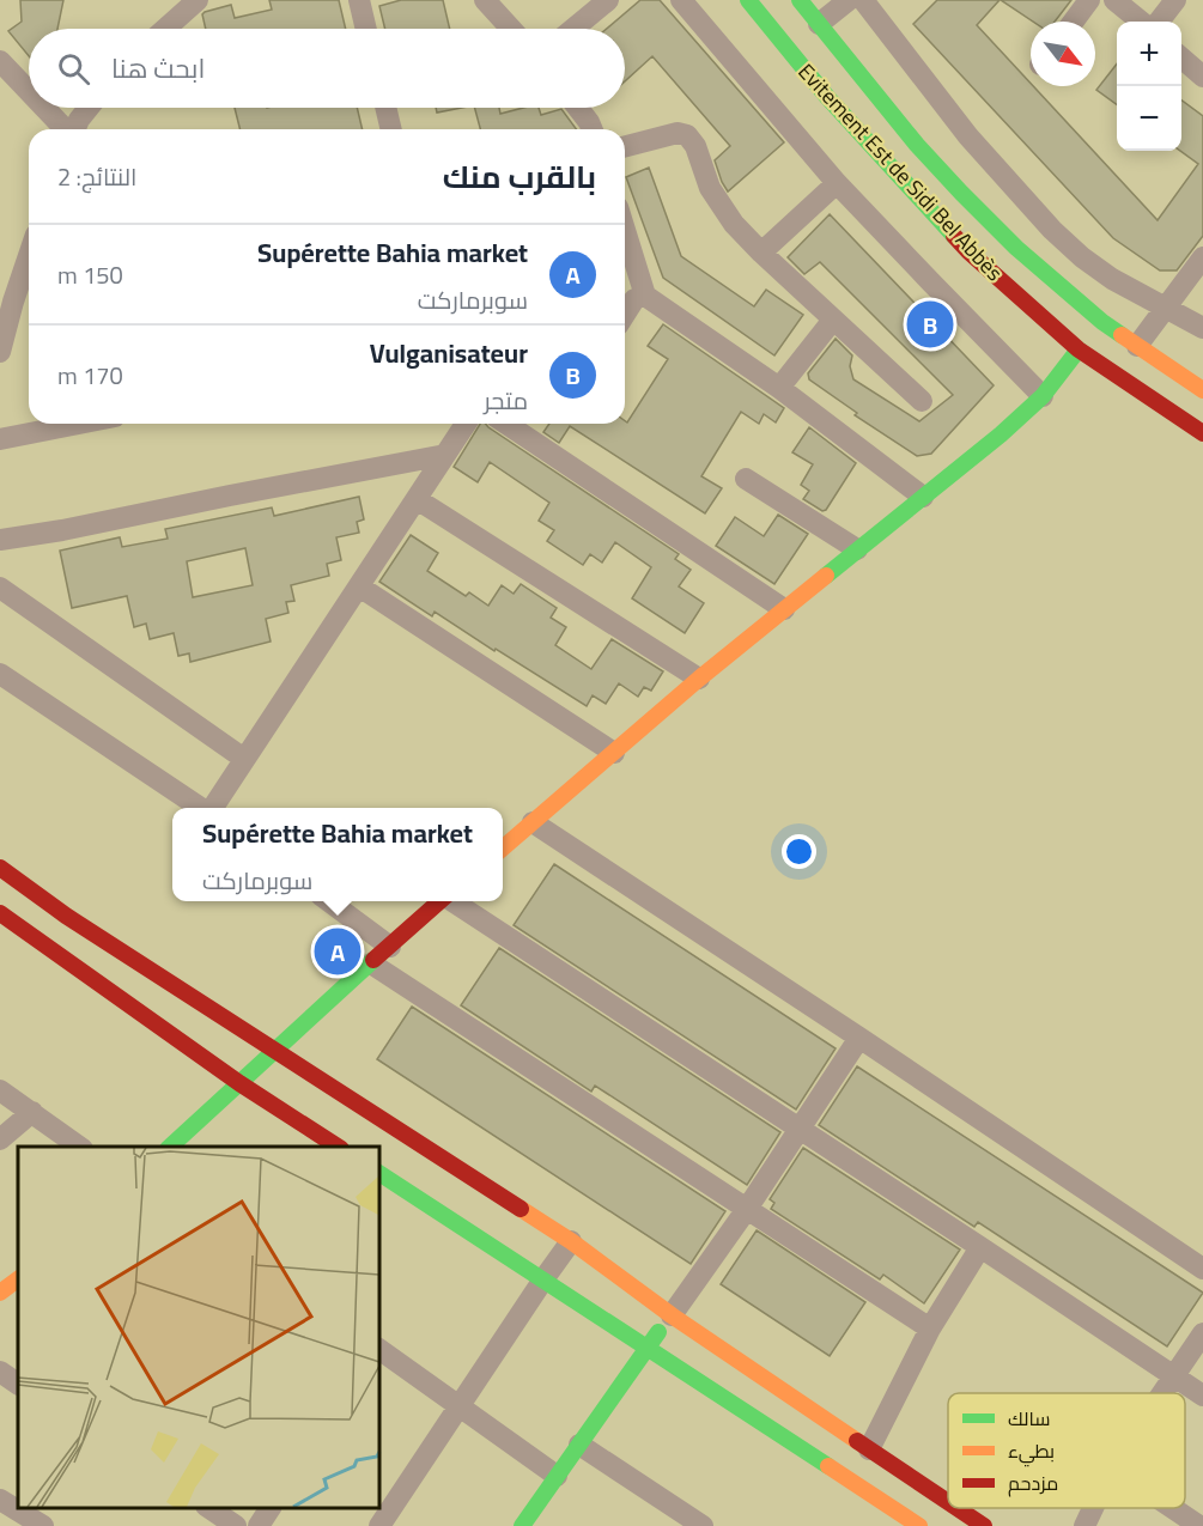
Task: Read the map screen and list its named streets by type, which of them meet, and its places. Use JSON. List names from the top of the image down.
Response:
{
  "streets": {
    "main road": ["Evitement Est de Sidi Bel Abbès"]
  },
  "legend": ["سالك", "بطيء", "مزدحم"],
  "north": "bottom right",
  "page": {
    "map_buttons": ["+", "−"],
    "search": "ابحث هنا",
    "heading": ["بالقرب منك", "النتائج: 2"],
    "list": [
      {
        "mark": "A",
        "name": "Supérette Bahia market",
        "note": "سوبرماركت",
        "value": "150 m"
      },
      {
        "mark": "B",
        "name": "Vulganisateur",
        "note": "متجر",
        "value": "170 m"
      }
    ],
    "pins": ["B", "A"],
    "popup": ["Supérette Bahia market", "سوبرماركت"]
  }
}
